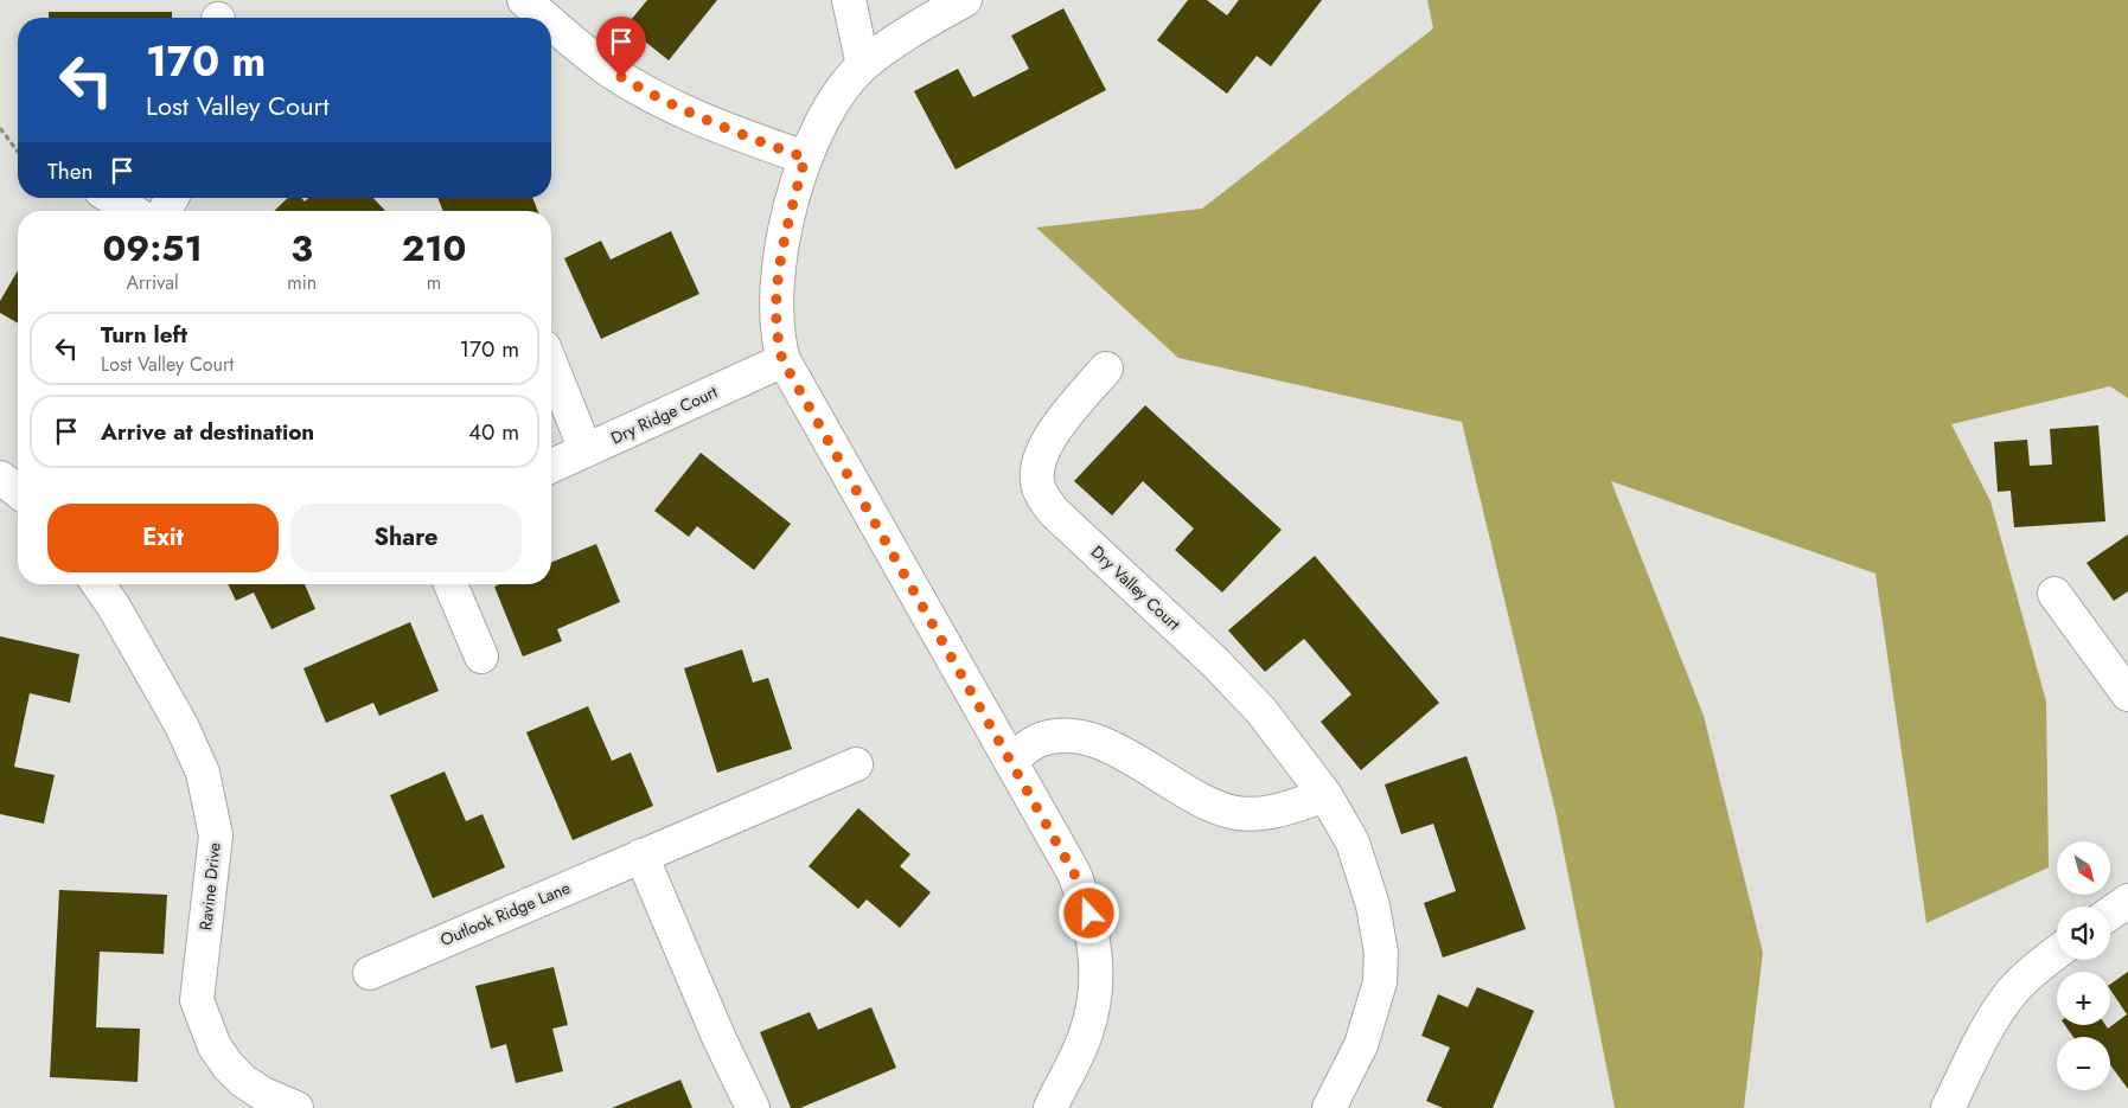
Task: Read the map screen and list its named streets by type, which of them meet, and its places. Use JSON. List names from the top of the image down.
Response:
{
  "streets": {
    "street": [
      "Dry Ridge Court",
      "Dry Valley Court",
      "Ravine Drive",
      "Outlook Ridge Lane"
    ]
  },
  "north": "bottom right",
  "page": {
    "turn": ["170 m", "Lost Valley Court"],
    "then": "Then",
    "eta": [
      "09:51",
      "Arrival",
      "3",
      "min",
      "210",
      "m"
    ],
    "list": [
      {
        "name": "Turn left",
        "note": "Lost Valley Court",
        "value": "170 m"
      },
      {
        "name": "Arrive at destination",
        "value": "40 m"
      }
    ],
    "buttons": ["Exit", "Share"],
    "map_buttons": ["+", "−"]
  }
}
